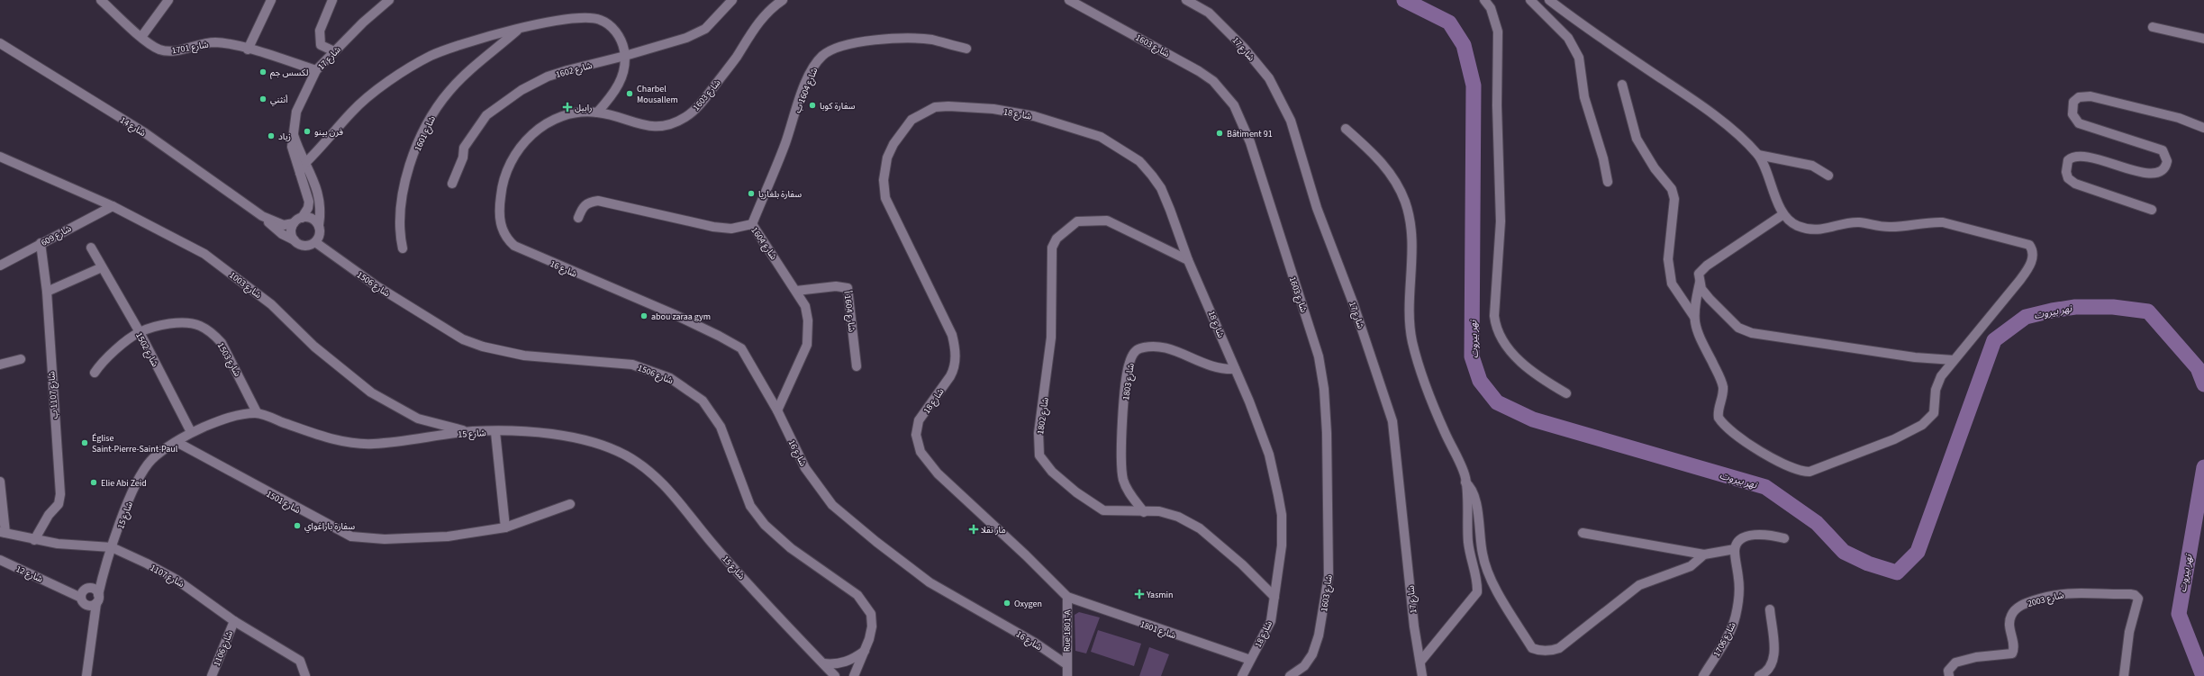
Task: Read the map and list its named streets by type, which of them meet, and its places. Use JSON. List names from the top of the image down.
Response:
{
  "streets": {
    "street": [
      "شارع 1603",
      "شارع 1701",
      "شارع 17",
      "شارع 1602",
      "شارع 1604 ب",
      "شارع 18",
      "شارع 14",
      "شارع 1601",
      "شارع 609",
      "شارع 1604",
      "شارع 16",
      "شارع 1506",
      "شارع 1003",
      "شارع 1604 أ",
      "شارع 1502",
      "شارع 1503",
      "شارع 1803",
      "شارع 1107 ب",
      "شارع 1802",
      "شارع 15",
      "شارع 1501",
      "شارع 12",
      "شارع 1107",
      "شارع 2003",
      "شارع 1801",
      "Rue 1801-A",
      "شارع 1706",
      "شارع 1106"
    ]
  },
  "crossings": [
    ["شارع 1603", "شارع 16"],
    ["شارع 1701", "شارع 17"],
    ["شارع 17", "شارع 1506"],
    ["شارع 1604 ب", "شارع 1604"],
    ["شارع 18", "شارع 1803"],
    ["شارع 18", "شارع 1802"],
    ["شارع 18", "شارع 1801"],
    ["شارع 18", "Rue 1801-A"],
    ["شارع 609", "شارع 1003"],
    ["شارع 609", "شارع 1107 ب"],
    ["شارع 1604", "شارع 16"],
    ["شارع 1604", "شارع 1604 أ"],
    ["شارع 16", "Rue 1801-A"],
    ["شارع 1003", "شارع 15"],
    ["شارع 1502", "شارع 1503"],
    ["شارع 1502", "شارع 15"],
    ["شارع 1503", "شارع 15"],
    ["شارع 1803", "شارع 1802"],
    ["شارع 1107 ب", "شارع 1107"],
    ["شارع 15", "شارع 1501"],
    ["شارع 15", "شارع 12"],
    ["شارع 15", "شارع 1107"],
    ["شارع 1107", "شارع 1106"],
    ["شارع 1801", "Rue 1801-A"]
  ],
  "water": ["نهر بيروت"],
  "places": {
    "other": [
      "لكسس جم",
      "Charbel Mousallem",
      "أنثني",
      "سفارة كوبا",
      "فرن بينو",
      "Bâtiment 91",
      "زياد",
      "سفارة بلغاريا",
      "abou zaraa gym",
      "Église Saint-Pierre-Saint-Paul",
      "Elie Abi Zeid",
      "سفارة باراغواي",
      "Oxygen"
    ],
    "health": ["رابيل", "مار تقلا", "Yasmin"]
  }
}
